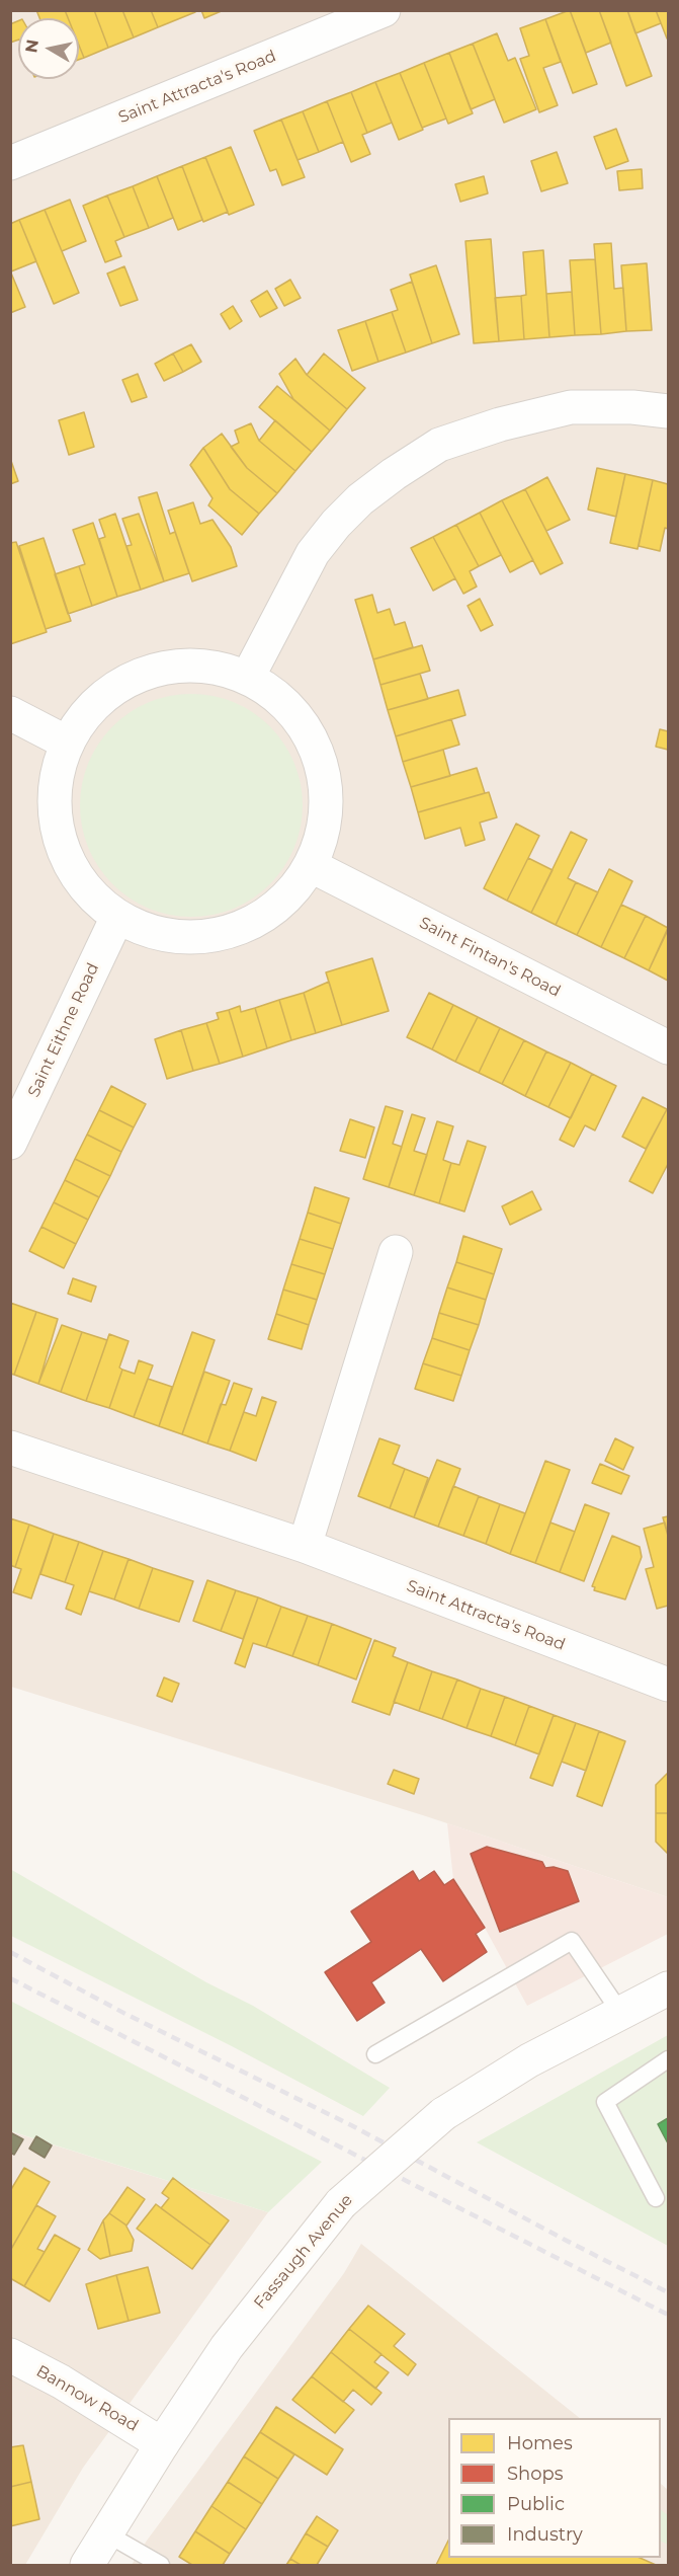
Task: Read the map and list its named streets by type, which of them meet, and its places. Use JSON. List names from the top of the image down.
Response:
{
  "streets": {
    "street": [
      "Saint Attracta's Road",
      "Saint Fintan's Road",
      "Saint Eithne Road",
      "Fassaugh Avenue",
      "Bannow Road"
    ]
  },
  "crossings": [
    ["Fassaugh Avenue", "Bannow Road"]
  ],
  "legend": [
    "Homes",
    "Shops",
    "Public",
    "Industry"
  ],
  "north": "left"
}
